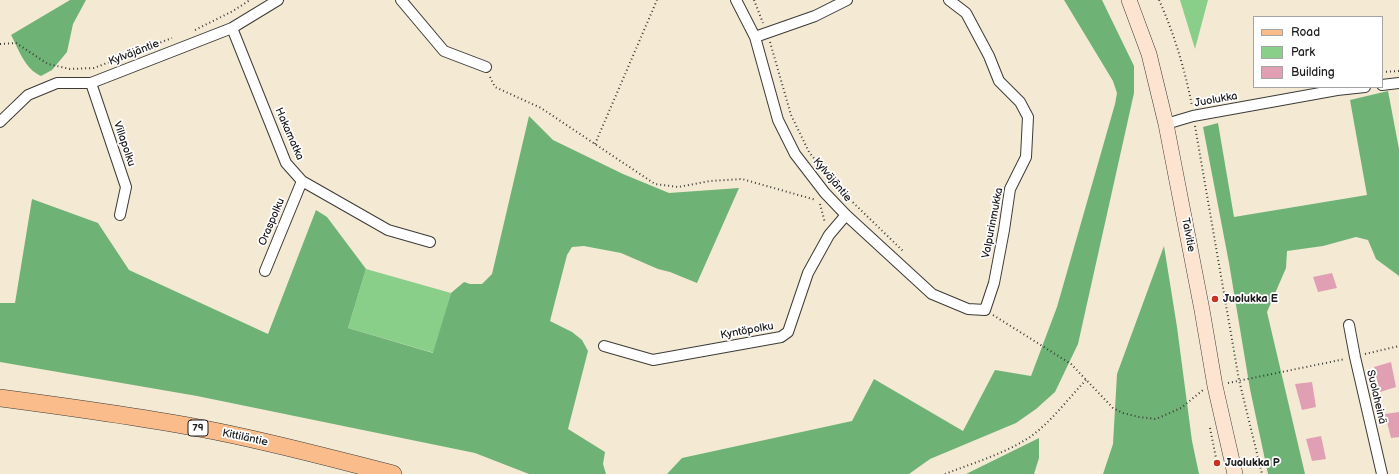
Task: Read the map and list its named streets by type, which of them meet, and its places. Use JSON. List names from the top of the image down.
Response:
{
  "streets": {
    "main road": ["79", "Kittiläntie"],
    "street": [
      "Kylväjäntie",
      "Juolukka",
      "Hakamatka",
      "Villapolku",
      "Oraspolku",
      "Valpurinmukka",
      "Talvitie",
      "Kyntöpolku",
      "Suolaheinä"
    ]
  },
  "crossings": [
    ["Kylväjäntie", "Hakamatka"],
    ["Kylväjäntie", "Villapolku"],
    ["Kylväjäntie", "Valpurinmukka"],
    ["Kylväjäntie", "Kyntöpolku"],
    ["Juolukka", "Talvitie"],
    ["Hakamatka", "Oraspolku"]
  ],
  "places": ["Juolukka E", "Juolukka P"],
  "legend": ["Road", "Park", "Building"]
}
